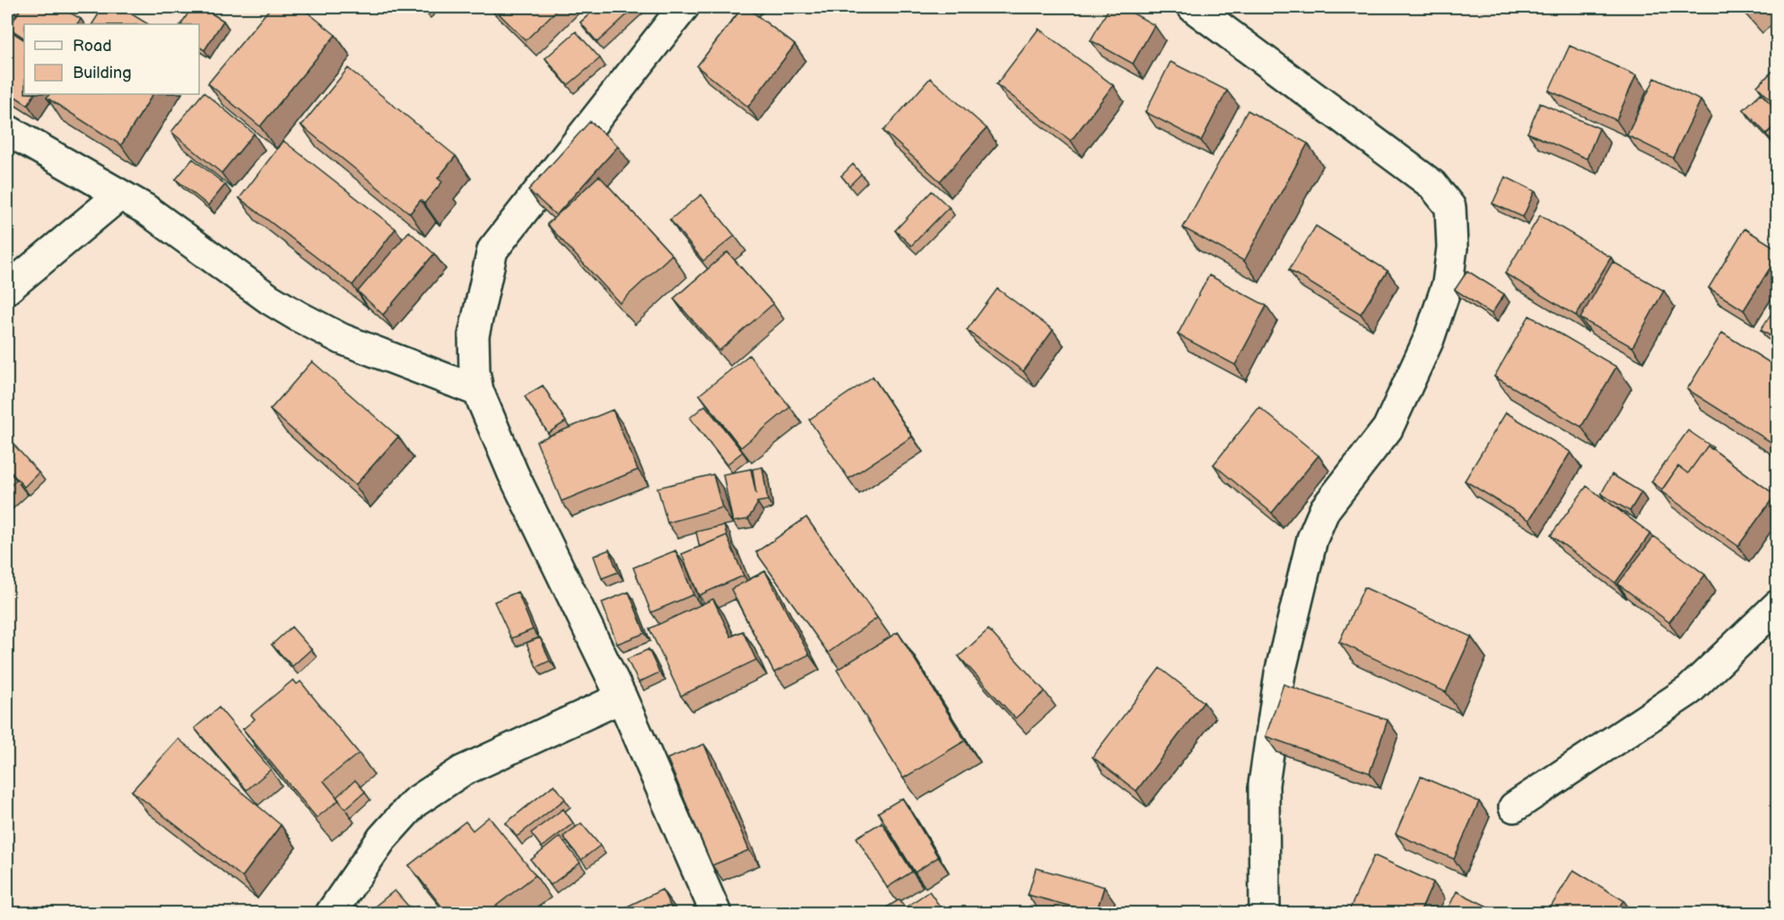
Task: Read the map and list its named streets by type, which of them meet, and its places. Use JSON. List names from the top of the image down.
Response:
{
  "legend": ["Road", "Building"]
}
